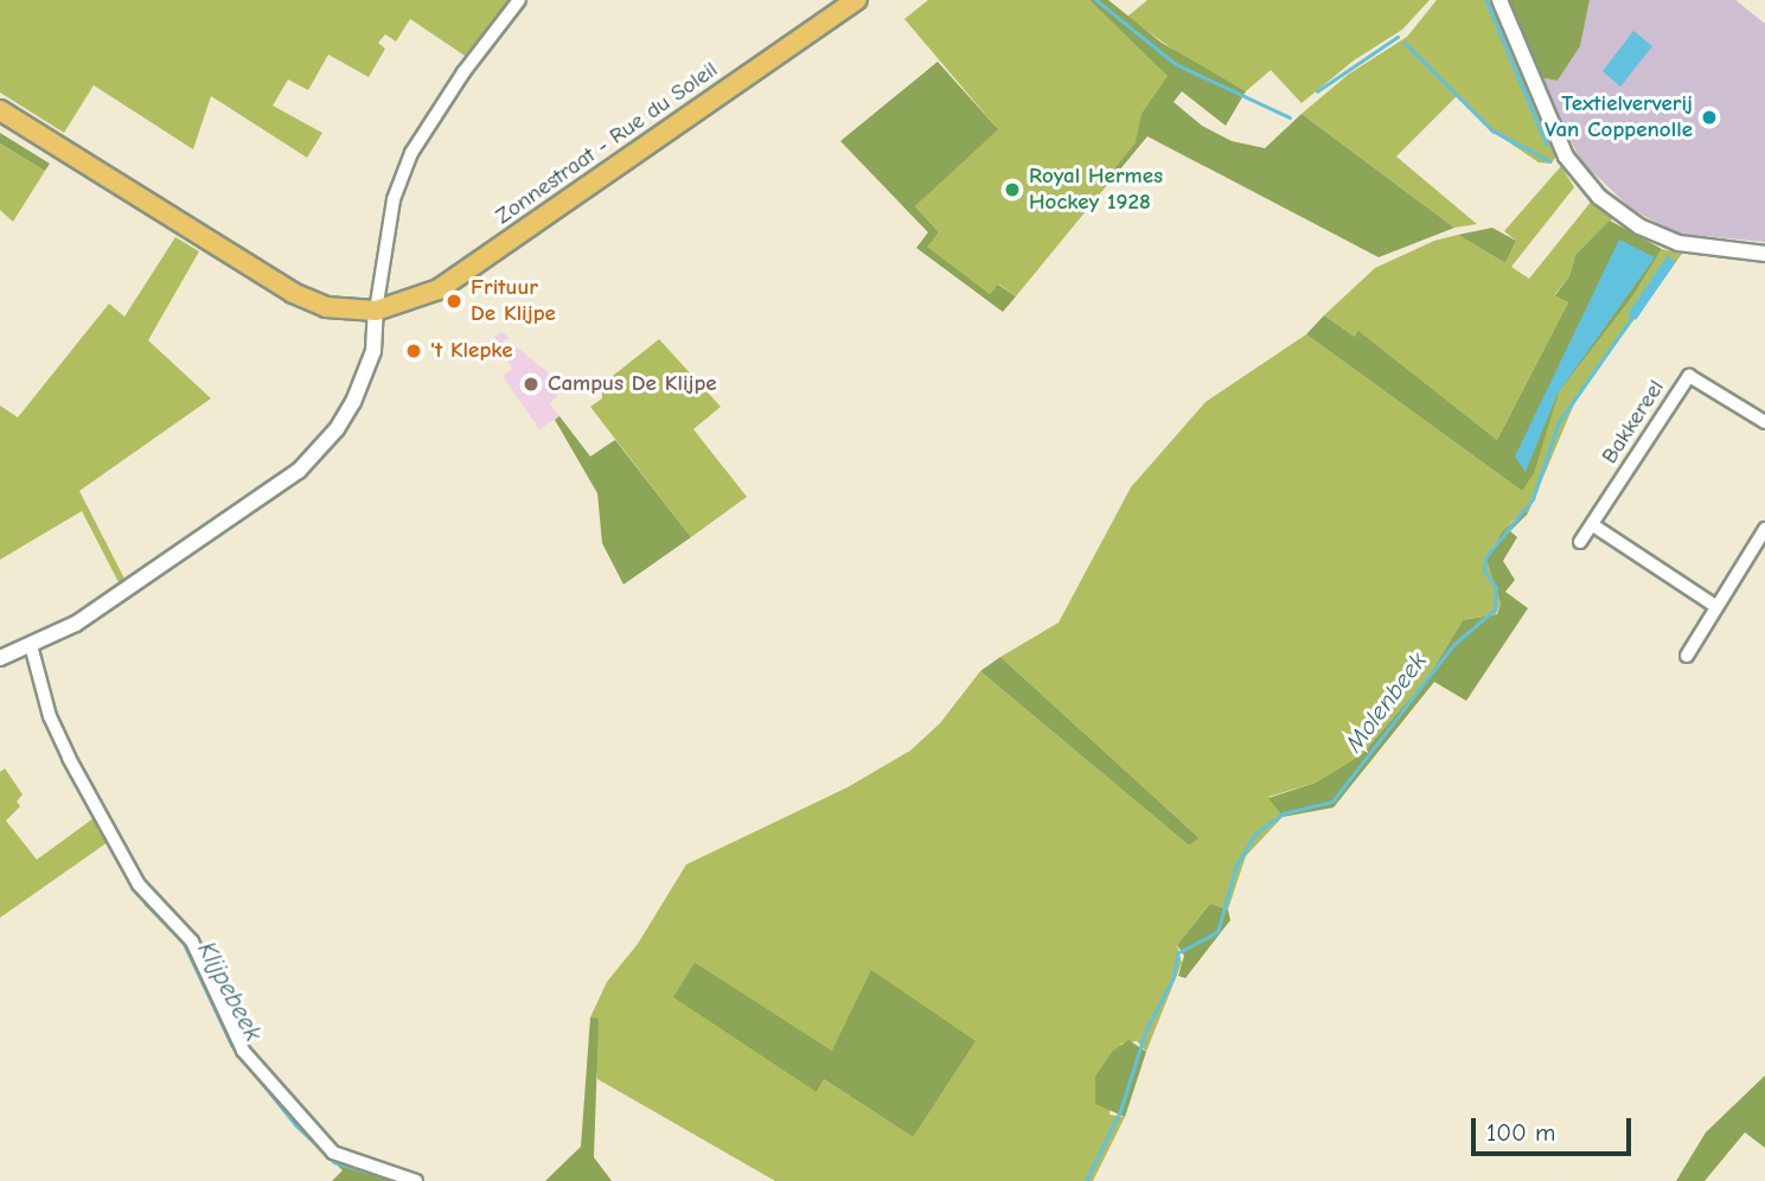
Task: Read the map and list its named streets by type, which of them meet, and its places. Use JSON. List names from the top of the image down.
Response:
{
  "streets": {
    "main road": ["Zonnestraat - Rue du Soleil"],
    "street": ["Bakkereel"]
  },
  "water": ["Molenbeek", "Klijpebeek"],
  "places": [
    "Textielververij Van Coppenolle",
    "Royal Hermes Hockey 1928",
    "Frituur De Klijpe",
    "'t Klepke",
    "Campus De Klijpe"
  ],
  "scale_bar": "100 m"
}
